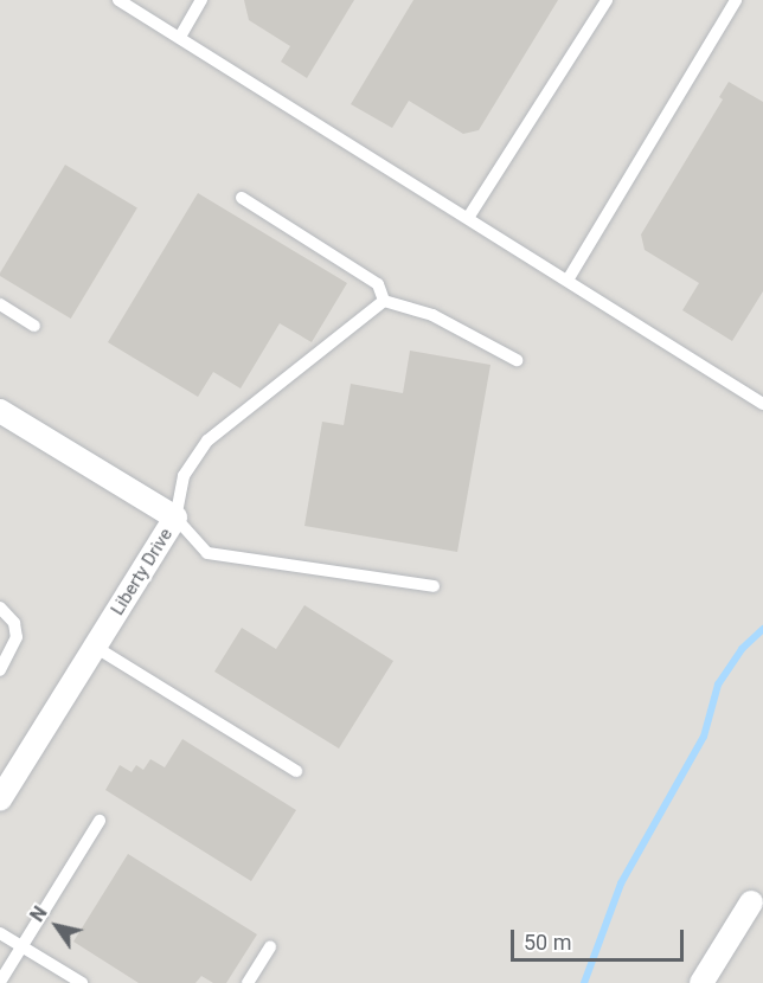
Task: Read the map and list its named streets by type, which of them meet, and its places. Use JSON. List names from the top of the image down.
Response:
{
  "streets": {
    "street": ["Liberty Drive"]
  },
  "scale_bar": "50 m",
  "north": "top left"
}
